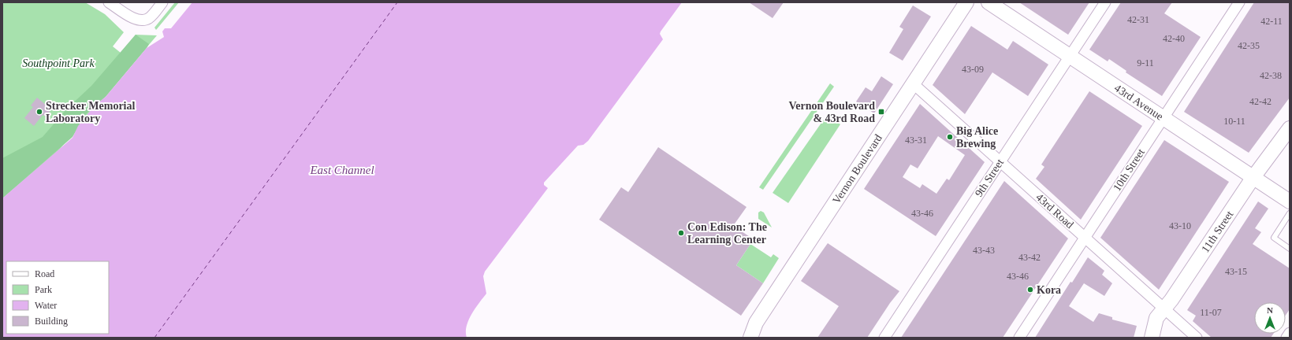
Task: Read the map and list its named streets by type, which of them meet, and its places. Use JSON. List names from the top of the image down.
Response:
{
  "streets": {
    "main road": ["43rd Avenue", "Vernon Boulevard", "11th Street"],
    "street": ["10th Street", "9th Street", "43rd Road"]
  },
  "crossings": [
    ["43rd Avenue", "10th Street"],
    ["43rd Avenue", "9th Street"],
    ["43rd Avenue", "11th Street"],
    ["Vernon Boulevard", "43rd Road"],
    ["10th Street", "43rd Road"],
    ["9th Street", "43rd Road"],
    ["43rd Road", "11th Street"]
  ],
  "water": ["East Channel"],
  "parks": ["Southpoint Park"],
  "places": {
    "other": [
      "Strecker Memorial Laboratory",
      "Big Alice Brewing",
      "Con Edison: The Learning Center",
      "Kora"
    ],
    "transit": ["Vernon Boulevard & 43rd Road"]
  },
  "house_numbers": [
    "42-31",
    "42-11",
    "42-40",
    "42-35",
    "9-11",
    "43-09",
    "42-38",
    "42-42",
    "10-11",
    "43-31",
    "43-46",
    "43-10",
    "43-43",
    "43-42",
    "43-15",
    "43-46",
    "11-07"
  ],
  "legend": [
    "Road",
    "Park",
    "Water",
    "Building"
  ],
  "north": "top"
}
